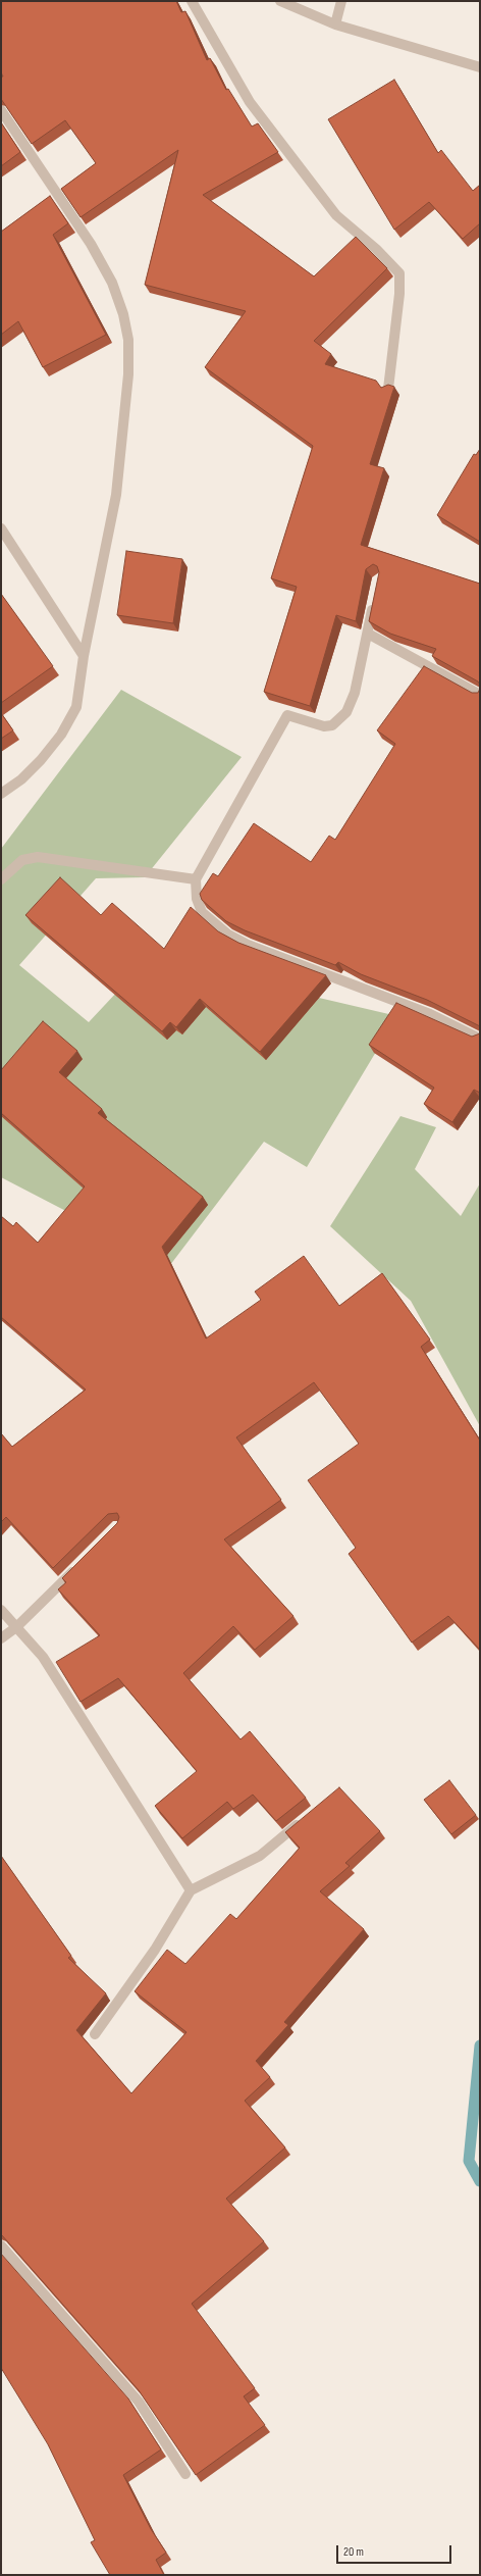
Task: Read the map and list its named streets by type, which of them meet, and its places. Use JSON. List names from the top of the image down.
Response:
{
  "scale_bar": "20 m"
}
